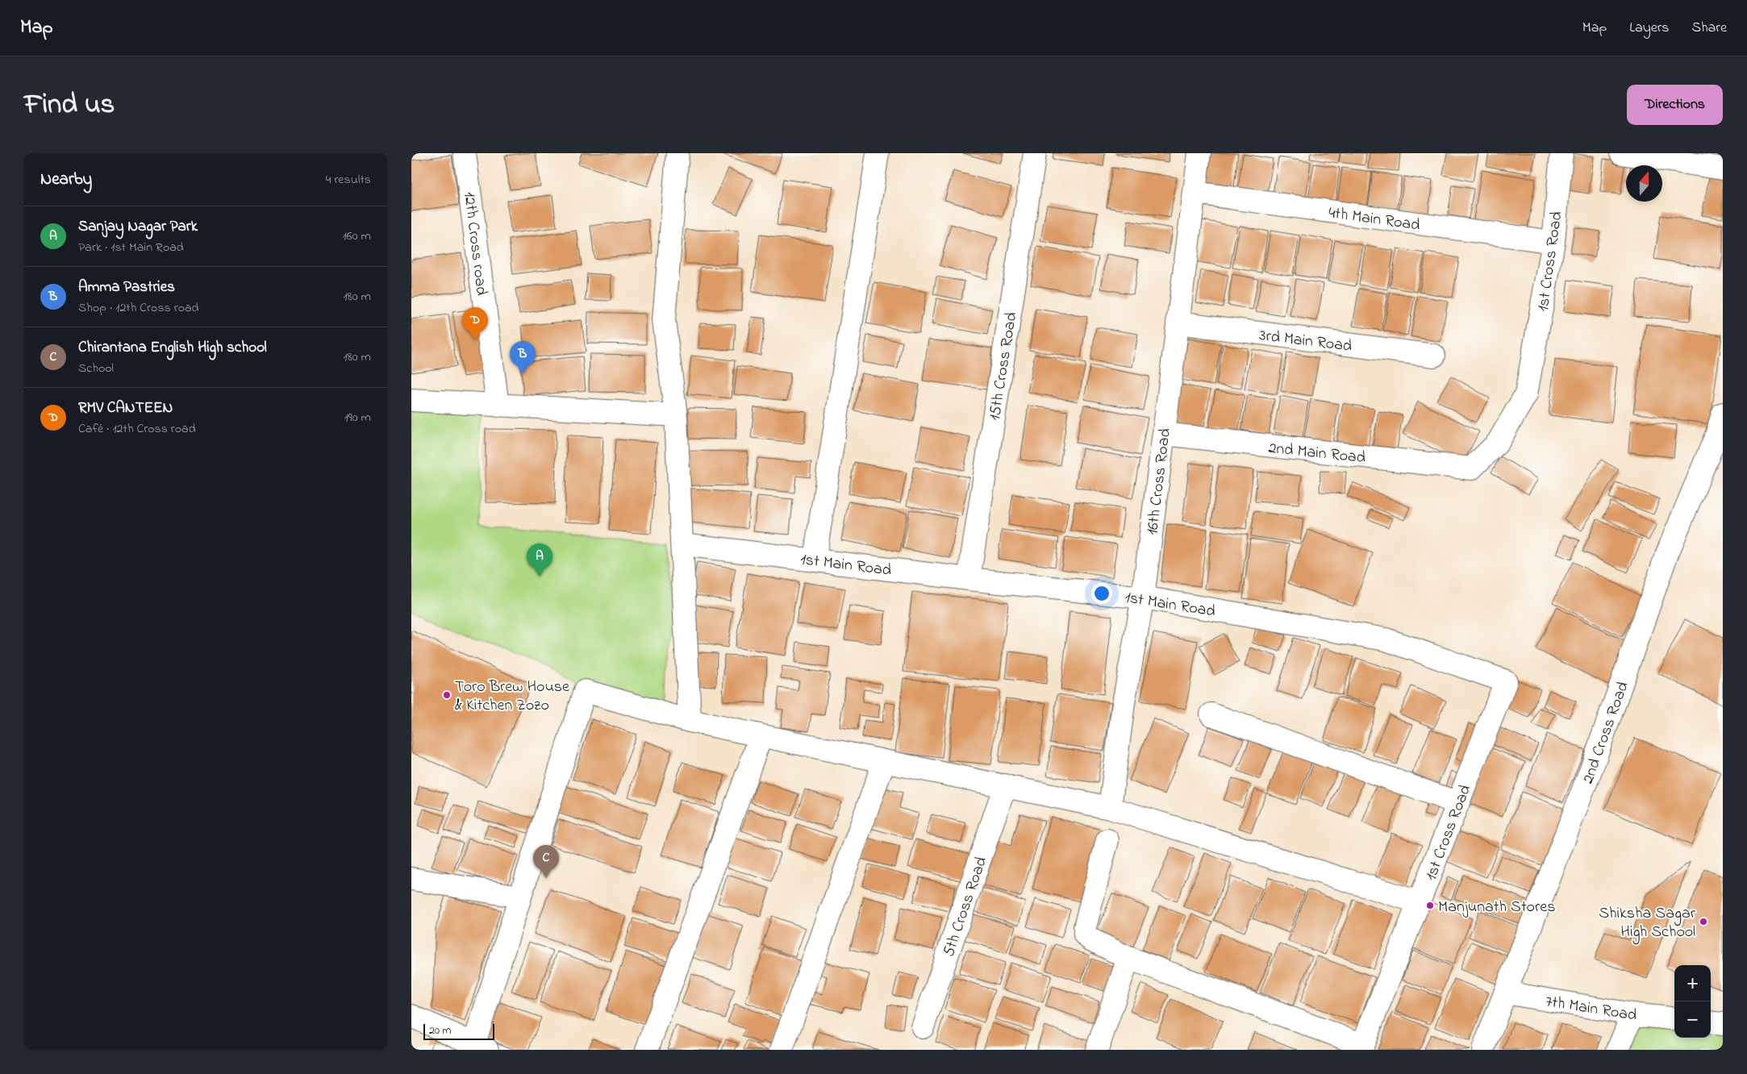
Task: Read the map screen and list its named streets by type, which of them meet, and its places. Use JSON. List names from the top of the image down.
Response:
{
  "streets": {
    "street": [
      "4th Main Road",
      "12th Cross road",
      "1st Cross Road",
      "3rd Main Road",
      "15th Cross Road",
      "2nd Main Road",
      "16th Cross Road",
      "1st Main Road",
      "2nd Cross Road",
      "5th Cross Road",
      "7th Main Road"
    ]
  },
  "crossings": [
    ["4th Main Road", "1st Cross Road"],
    ["4th Main Road", "16th Cross Road"],
    ["1st Cross Road", "2nd Main Road"],
    ["1st Cross Road", "1st Main Road"],
    ["3rd Main Road", "16th Cross Road"],
    ["15th Cross Road", "1st Main Road"],
    ["2nd Main Road", "16th Cross Road"],
    ["16th Cross Road", "1st Main Road"],
    ["2nd Cross Road", "7th Main Road"]
  ],
  "places": ["Toro Brew House & Kitchen Zozo", "Manjunath Stores", "Shiksha Sagar High School"],
  "scale_bar": "20 m",
  "north": "top",
  "page": {
    "header": "Map",
    "nav": ["Map", "Layers", "Share"],
    "title": "Find us",
    "buttons": "Directions",
    "heading": ["Nearby", "4 results"],
    "list": [
      {
        "mark": "A",
        "name": "Sanjay Nagar Park",
        "note": "Park · 1st Main Road",
        "value": "160 m"
      },
      {
        "mark": "B",
        "name": "Amma Pastries",
        "note": "Shop · 12th Cross road",
        "value": "180 m"
      },
      {
        "mark": "C",
        "name": "Chirantana English High school",
        "note": "School",
        "value": "180 m"
      },
      {
        "mark": "D",
        "name": "RMV CANTEEN",
        "note": "Café · 12th Cross road",
        "value": "190 m"
      }
    ],
    "pins": [
      "D",
      "B",
      "A",
      "C"
    ],
    "map_buttons": ["+", "−"],
    "scale": "20 m"
  }
}
